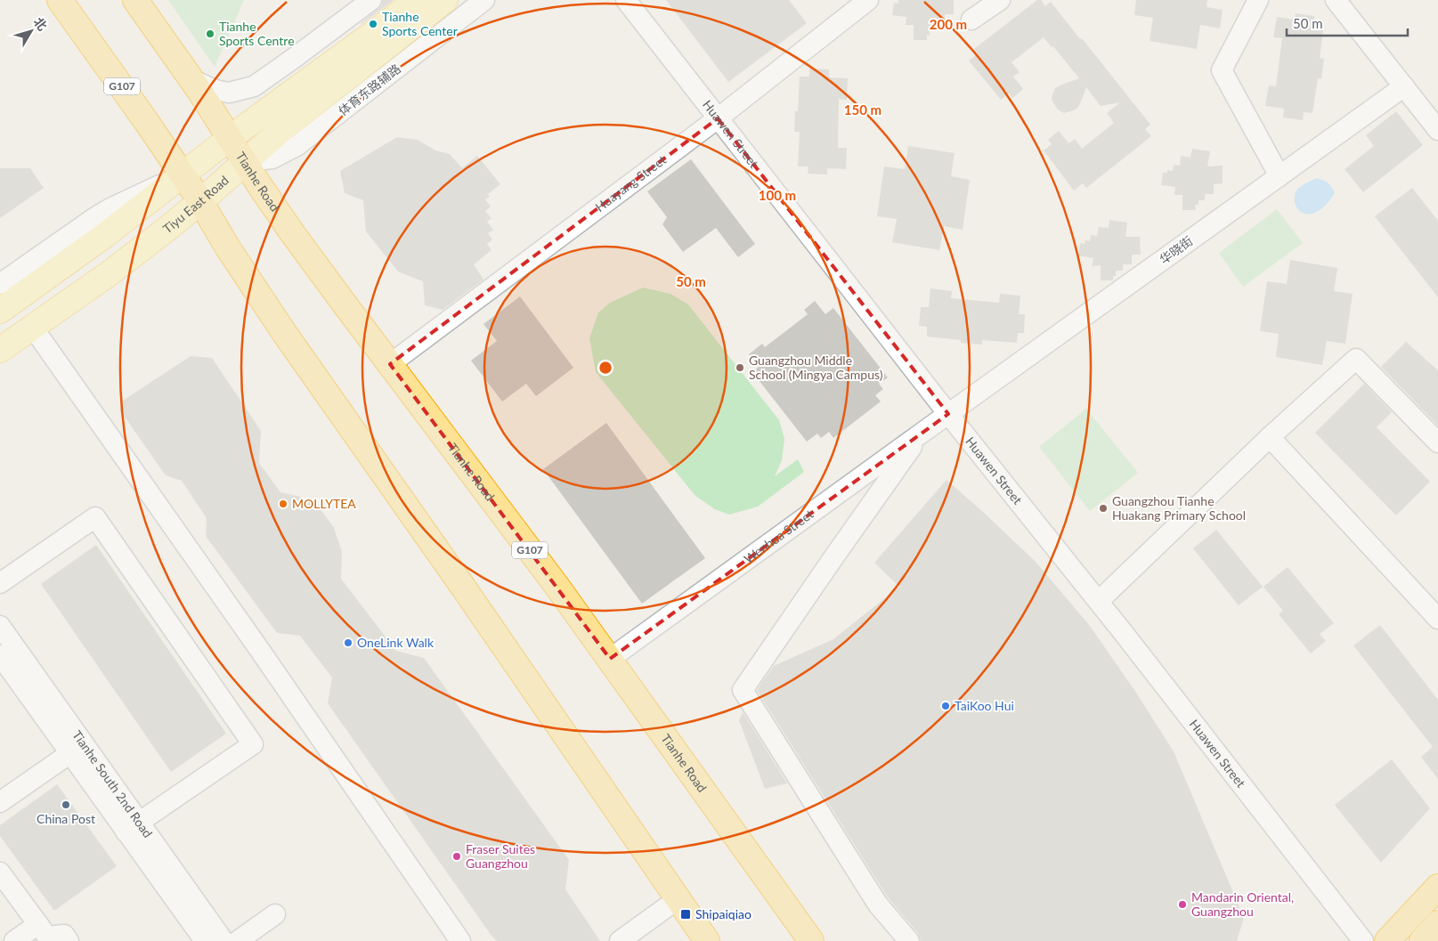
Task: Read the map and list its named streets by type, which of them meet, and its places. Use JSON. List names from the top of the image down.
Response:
{
  "streets": {
    "highway": ["G107", "Tianhe Road"],
    "main road": ["Tiyu East Road"],
    "street": [
      "体育东路辅路",
      "Huawen Street",
      "Huayang Street",
      "华晓街",
      "Wenhua Street",
      "Tianhe South 2nd Road"
    ]
  },
  "crossings": [
    ["G107", "Tiyu East Road"],
    ["体育东路辅路", "Tianhe Road"],
    ["体育东路辅路", "Tiyu East Road"],
    ["Huawen Street", "Huayang Street"],
    ["Huawen Street", "华晓街"],
    ["Huawen Street", "Wenhua Street"],
    ["Tianhe Road", "Huayang Street"],
    ["Tianhe Road", "Tiyu East Road"],
    ["Tianhe Road", "Wenhua Street"],
    ["华晓街", "Wenhua Street"]
  ],
  "places": {
    "other": [
      "Tianhe Sports Center",
      "Tianhe Sports Centre",
      "Guangzhou Middle School (Mingya Campus)",
      "MOLLYTEA",
      "Guangzhou Tianhe Huakang Primary School",
      "OneLink Walk",
      "TaiKoo Hui",
      "China Post",
      "Fraser Suites Guangzhou",
      "Mandarin Oriental, Guangzhou"
    ],
    "transit": ["Shipaiqiao"]
  },
  "scale_bar": "50 m",
  "north": "top right",
  "rings": [
    "200 m",
    "150 m",
    "100 m",
    "50 m"
  ]
}
